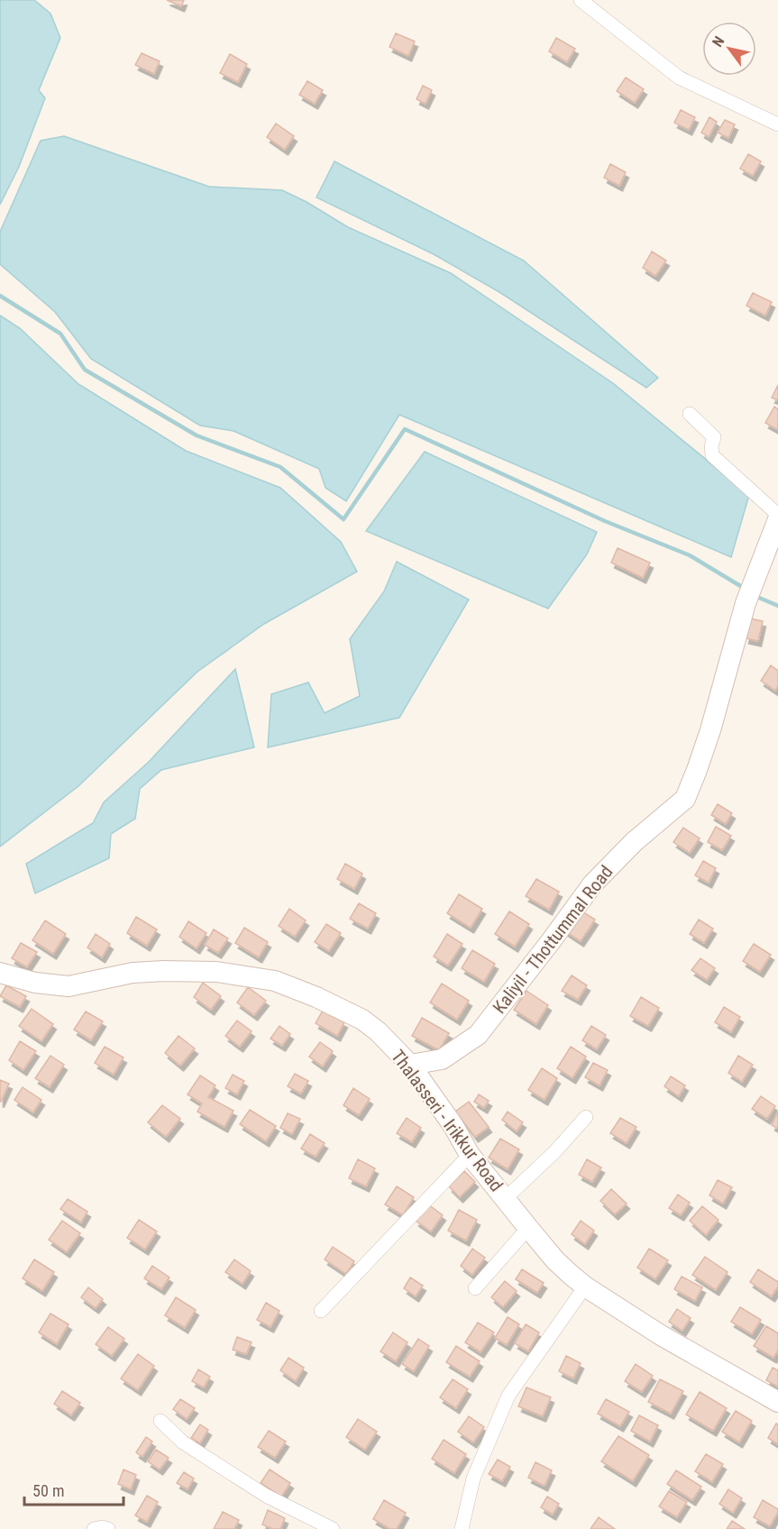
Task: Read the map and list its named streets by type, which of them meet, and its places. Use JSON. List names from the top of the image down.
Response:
{
  "streets": {
    "main road": ["Kaliyil - Thottummal Road", "Thalasseri - Irikkur Road"]
  },
  "crossings": [
    ["Kaliyil - Thottummal Road", "Thalasseri - Irikkur Road"]
  ],
  "scale_bar": "50 m",
  "north": "top left"
}
